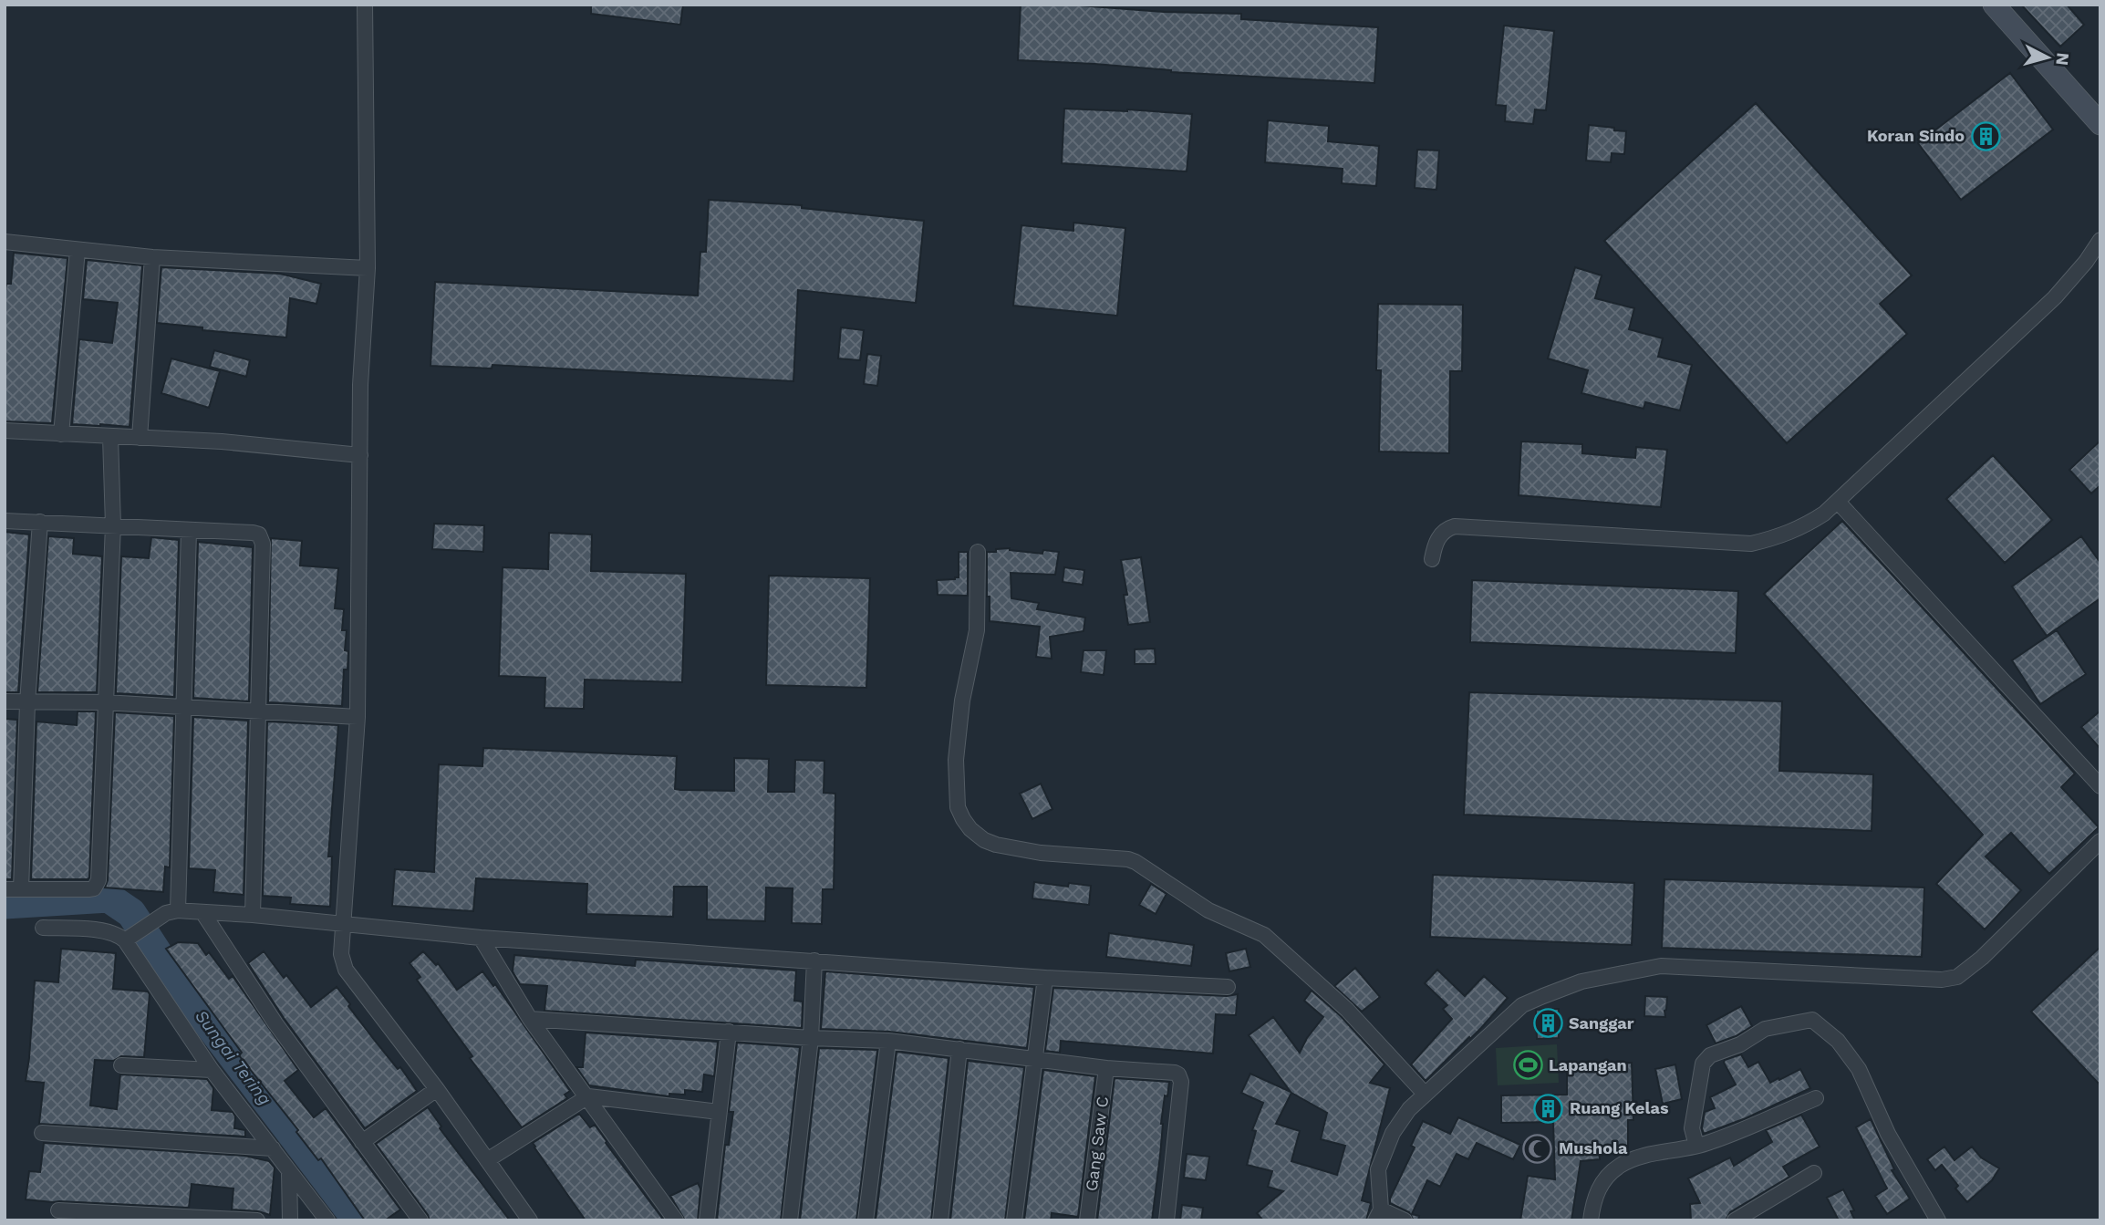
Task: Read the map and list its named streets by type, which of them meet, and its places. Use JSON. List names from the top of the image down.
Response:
{
  "streets": {
    "street": ["Gang Saw C"]
  },
  "water": ["Sungai Tering"],
  "places": {
    "building": ["Koran Sindo", "Sanggar", "Ruang Kelas"],
    "sports": ["Lapangan"],
    "mosque": ["Mushola"]
  },
  "north": "right"
}
